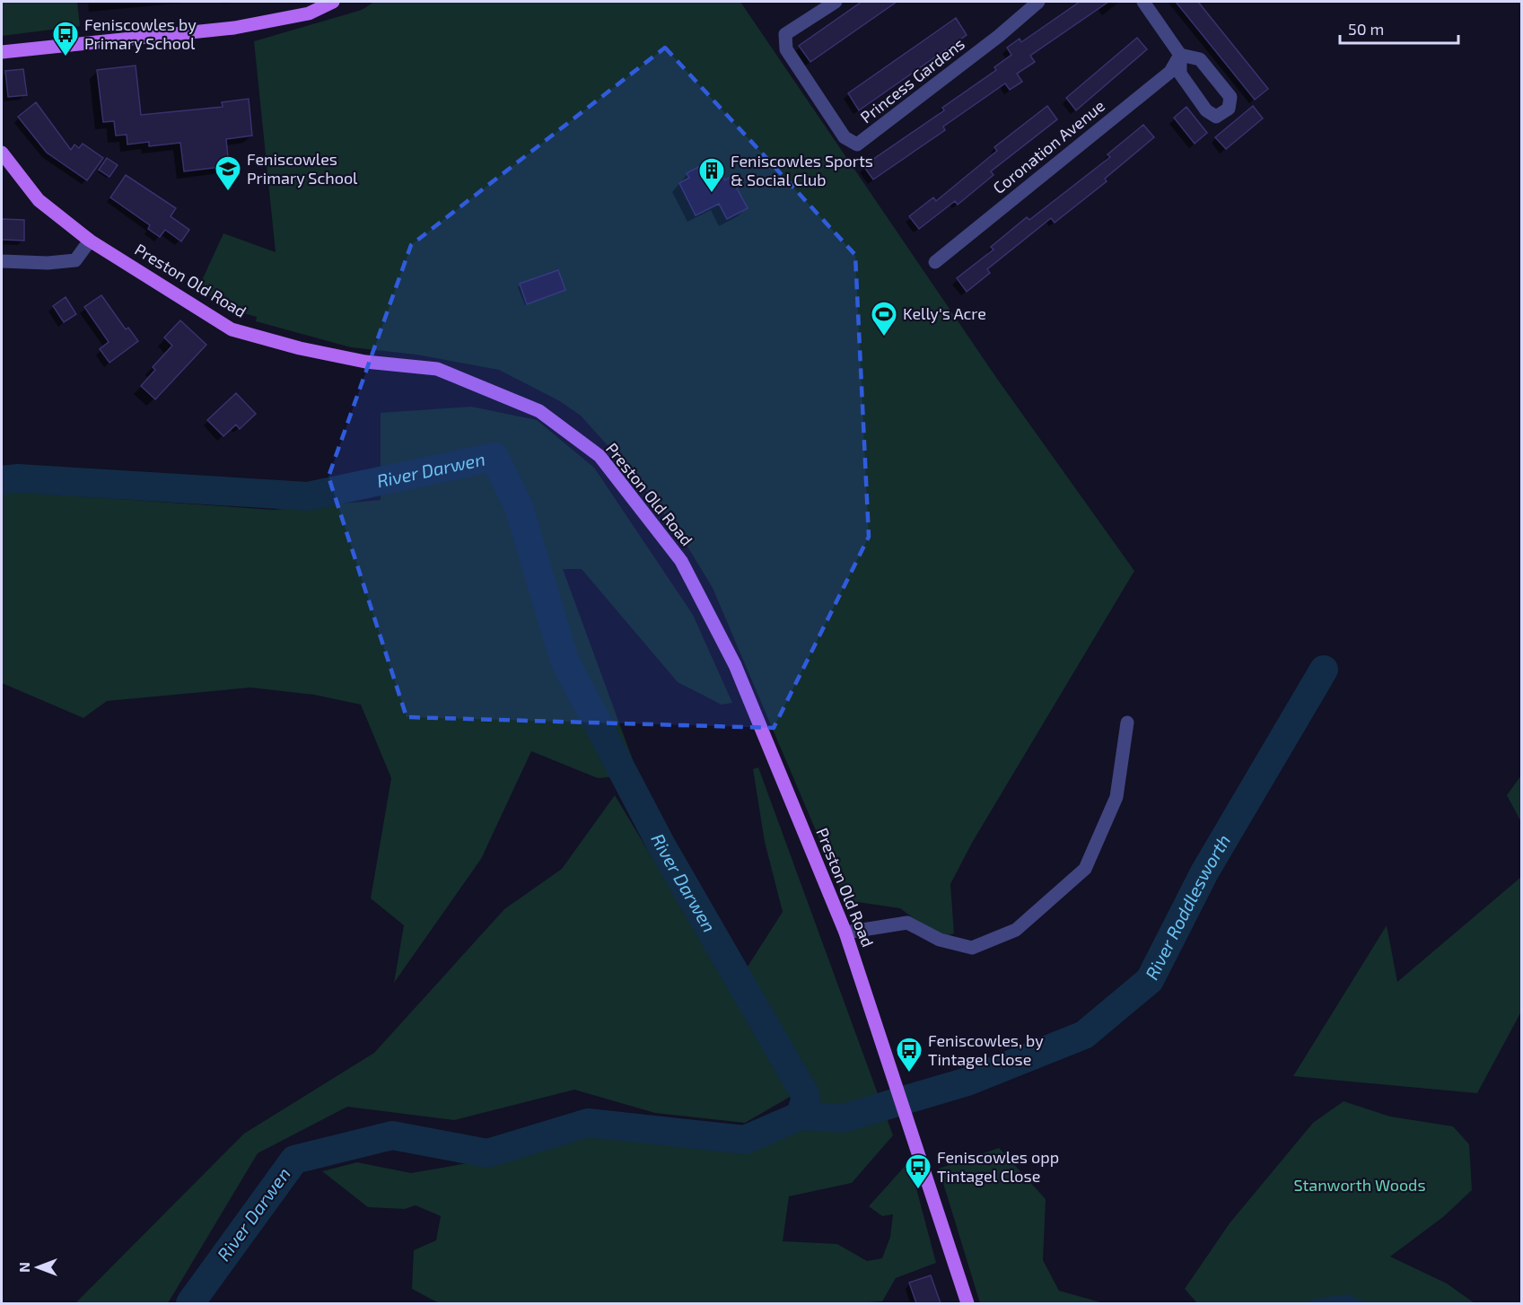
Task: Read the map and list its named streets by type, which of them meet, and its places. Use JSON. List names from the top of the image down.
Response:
{
  "streets": {
    "main road": ["Preston Old Road"],
    "street": ["Princess Gardens", "Coronation Avenue"]
  },
  "water": ["River Darwen", "River Roddlesworth"],
  "parks": ["Stanworth Woods"],
  "places": {
    "bus stop": ["Feniscowles by Primary School", "Feniscowles, by Tintagel Close", "Feniscowles opp Tintagel Close"],
    "school or university": ["Feniscowles Primary School"],
    "building": ["Feniscowles Sports & Social Club"],
    "sports": ["Kelly's Acre"]
  },
  "scale_bar": "50 m",
  "north": "left"
}
